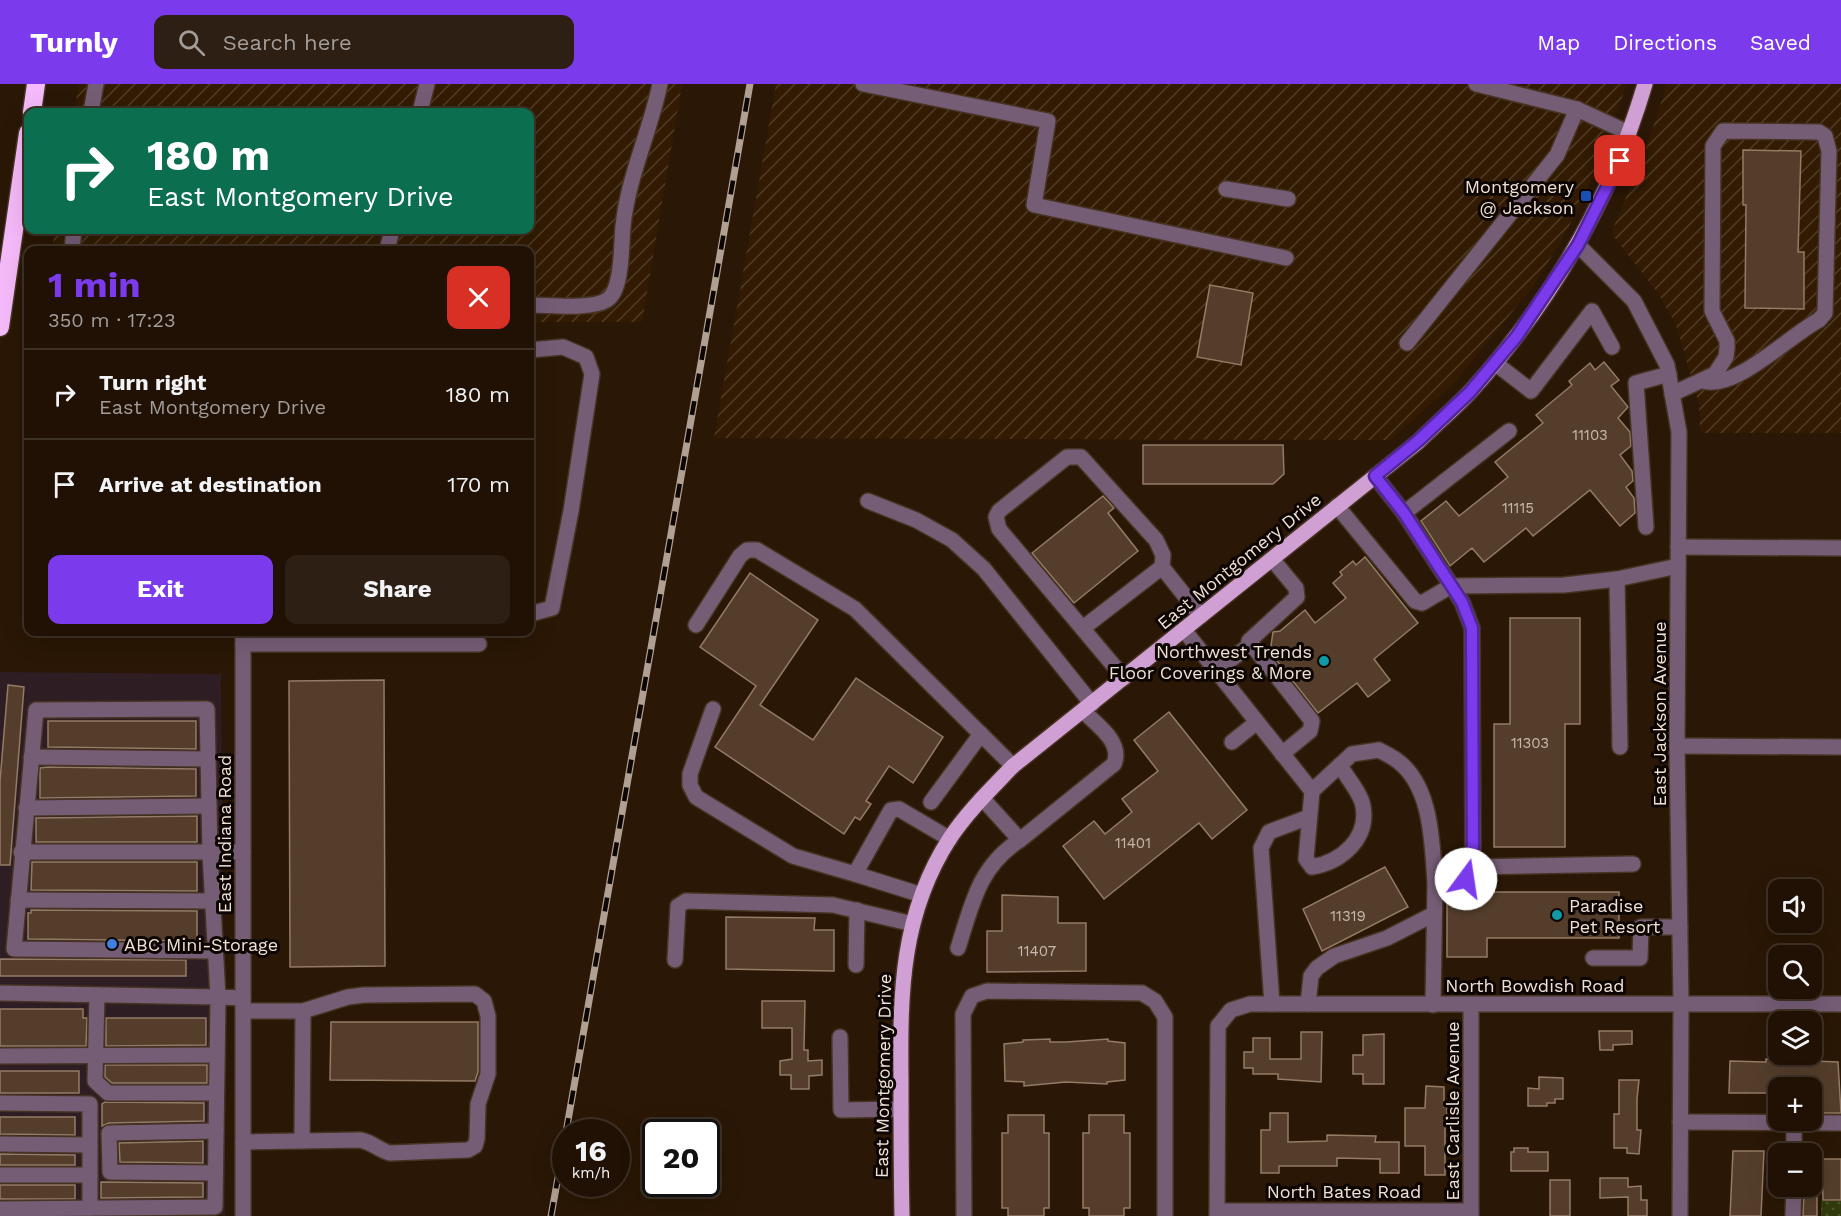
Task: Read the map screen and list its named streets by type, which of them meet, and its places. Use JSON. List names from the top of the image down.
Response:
{
  "streets": {
    "main road": ["East Montgomery Drive"],
    "street": [
      "East Jackson Avenue",
      "East Indiana Road",
      "North Bowdish Road",
      "East Carlisle Avenue",
      "North Bates Road"
    ]
  },
  "crossings": [
    ["East Montgomery Drive", "East Jackson Avenue"],
    ["East Jackson Avenue", "North Bowdish Road"],
    ["North Bowdish Road", "East Carlisle Avenue"],
    ["North Bowdish Road", "North Bates Road"],
    ["East Carlisle Avenue", "North Bates Road"]
  ],
  "places": {
    "transit": ["Montgomery @ Jackson"],
    "other": ["Northwest Trends Floor Coverings & More", "Paradise Pet Resort", "ABC Mini-Storage"]
  },
  "house_numbers": [
    "11103",
    "11115",
    "11303",
    "11401",
    "11319",
    "11407"
  ],
  "page": {
    "header": "Turnly",
    "search": "Search here",
    "nav": ["Map", "Directions", "Saved"],
    "turn": ["180 m", "East Montgomery Drive"],
    "heading": ["1 min", "350 m · 17:23"],
    "list": [
      {
        "name": "Turn right",
        "note": "East Montgomery Drive",
        "value": "180 m"
      },
      {
        "name": "Arrive at destination",
        "value": "170 m"
      }
    ],
    "buttons": ["Exit", "Share"],
    "map_buttons": ["+", "−"],
    "speed": "16 km/h",
    "limit": "20"
  }
}
